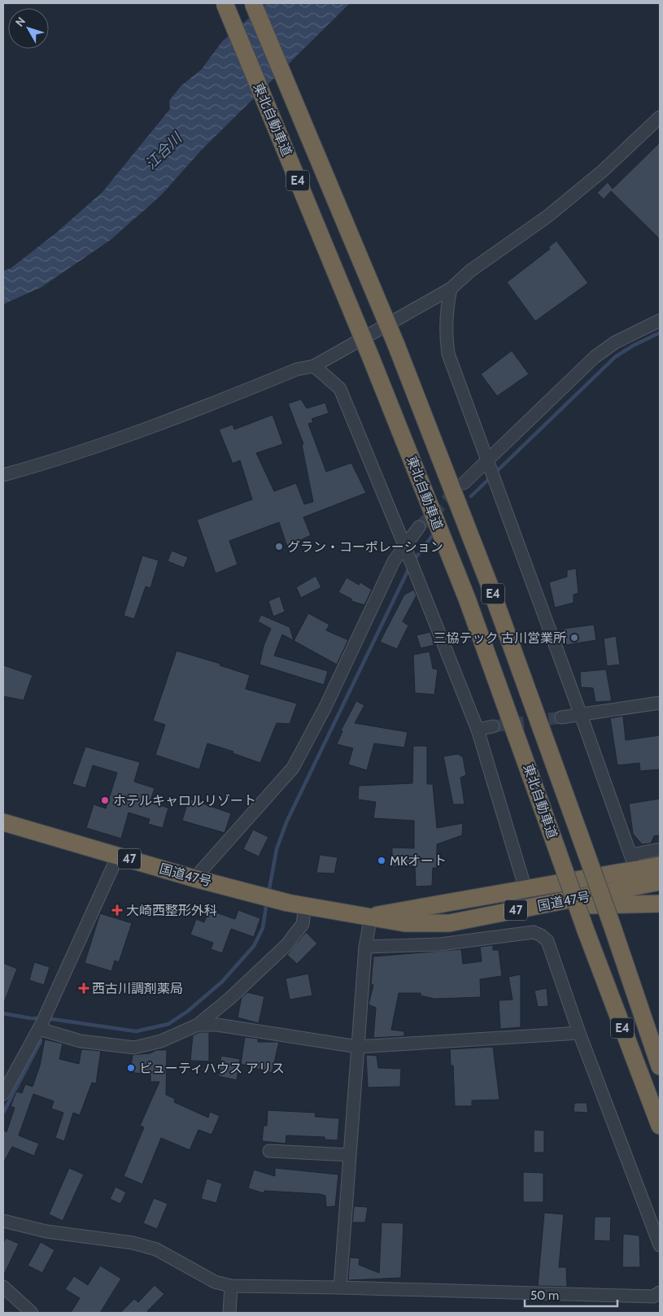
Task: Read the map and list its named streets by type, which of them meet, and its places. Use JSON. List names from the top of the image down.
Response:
{
  "streets": {
    "highway": [
      "東北自動車道",
      "E4",
      "47",
      "国道47号"
    ]
  },
  "water": ["江合川"],
  "places": {
    "other": [
      "グラン・コーポレーション",
      "三協テック 古川営業所",
      "ホテルキャロルリゾート",
      "MKオート",
      "ビューティハウス アリス"
    ],
    "health": ["大崎西整形外科", "西古川調剤薬局"]
  },
  "scale_bar": "50 m",
  "north": "top left"
}
